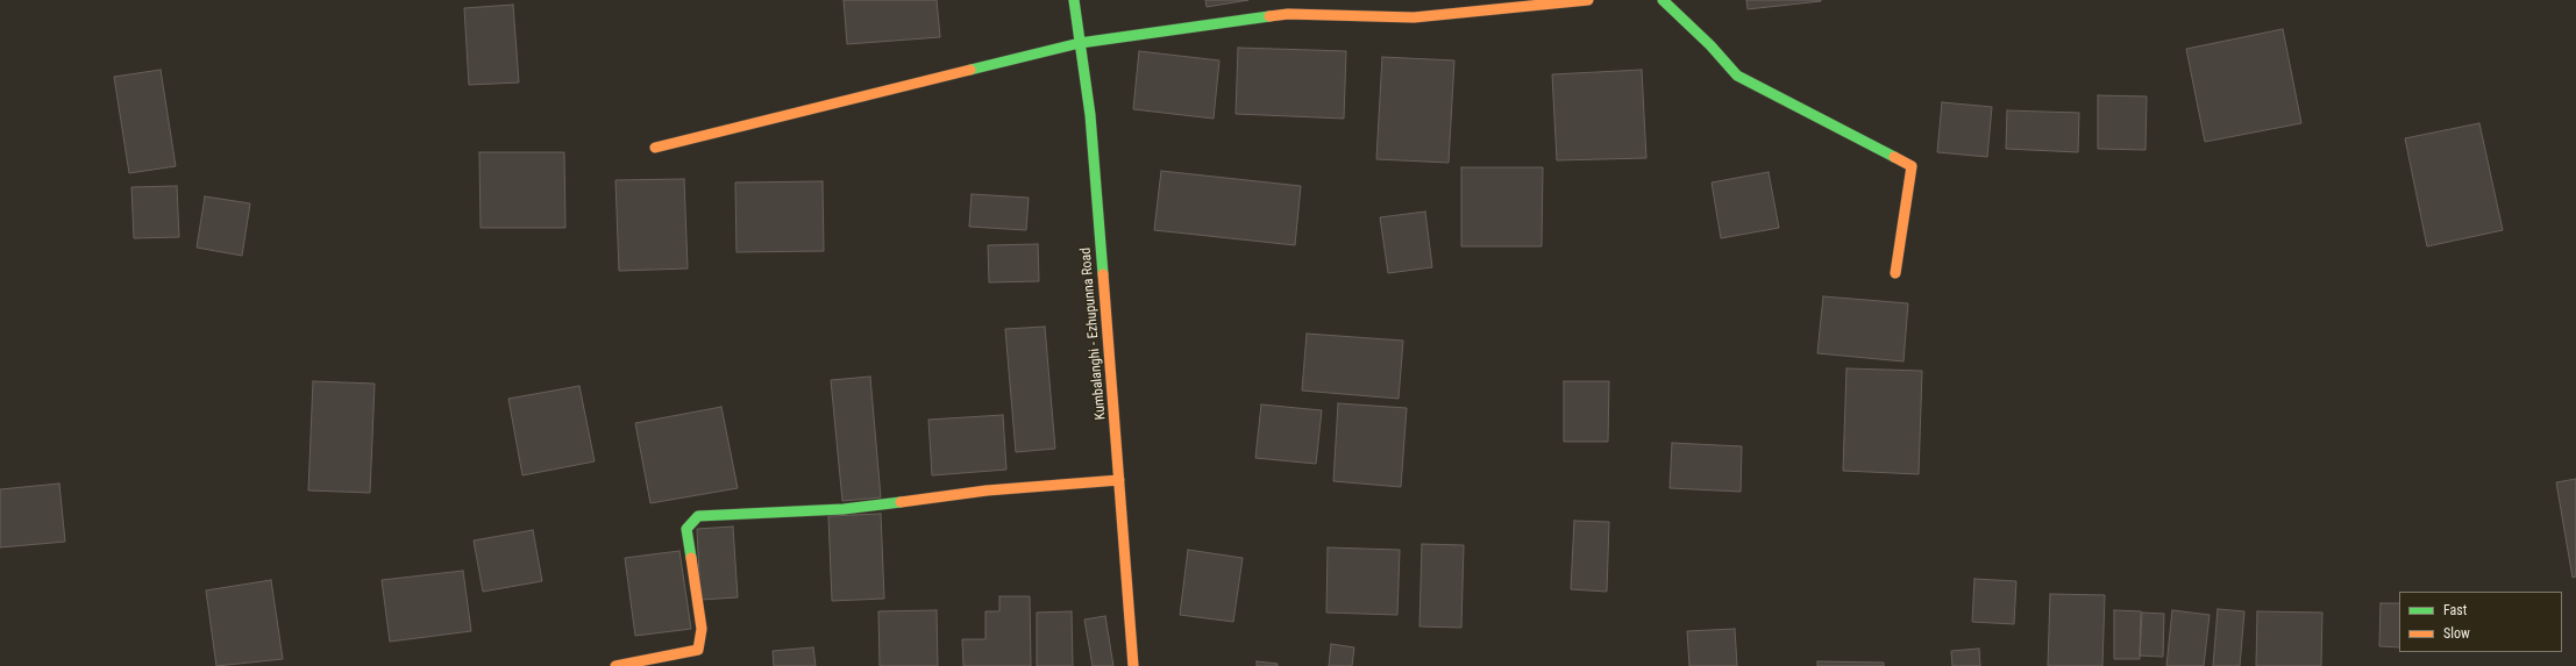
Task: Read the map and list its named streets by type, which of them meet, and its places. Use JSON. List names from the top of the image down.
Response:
{
  "streets": {
    "street": ["Kumbalanghi - Ezhupunna Road"]
  },
  "legend": ["Fast", "Slow"]
}
